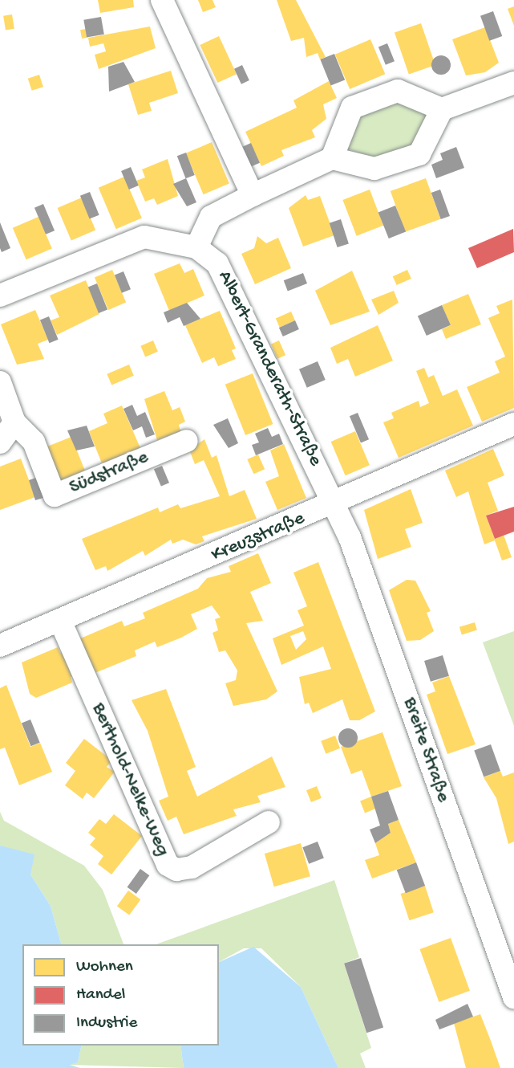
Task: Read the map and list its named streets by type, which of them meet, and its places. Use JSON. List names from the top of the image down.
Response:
{
  "streets": {
    "street": [
      "Albert-Granderath-Straße",
      "Südstraße",
      "Kreuzstraße",
      "Breite Straße",
      "Berthold-Nelke-Weg"
    ]
  },
  "crossings": [
    ["Albert-Granderath-Straße", "Kreuzstraße"],
    ["Albert-Granderath-Straße", "Breite Straße"],
    ["Kreuzstraße", "Breite Straße"],
    ["Kreuzstraße", "Berthold-Nelke-Weg"]
  ],
  "legend": ["Wohnen", "Handel", "Industrie"]
}
